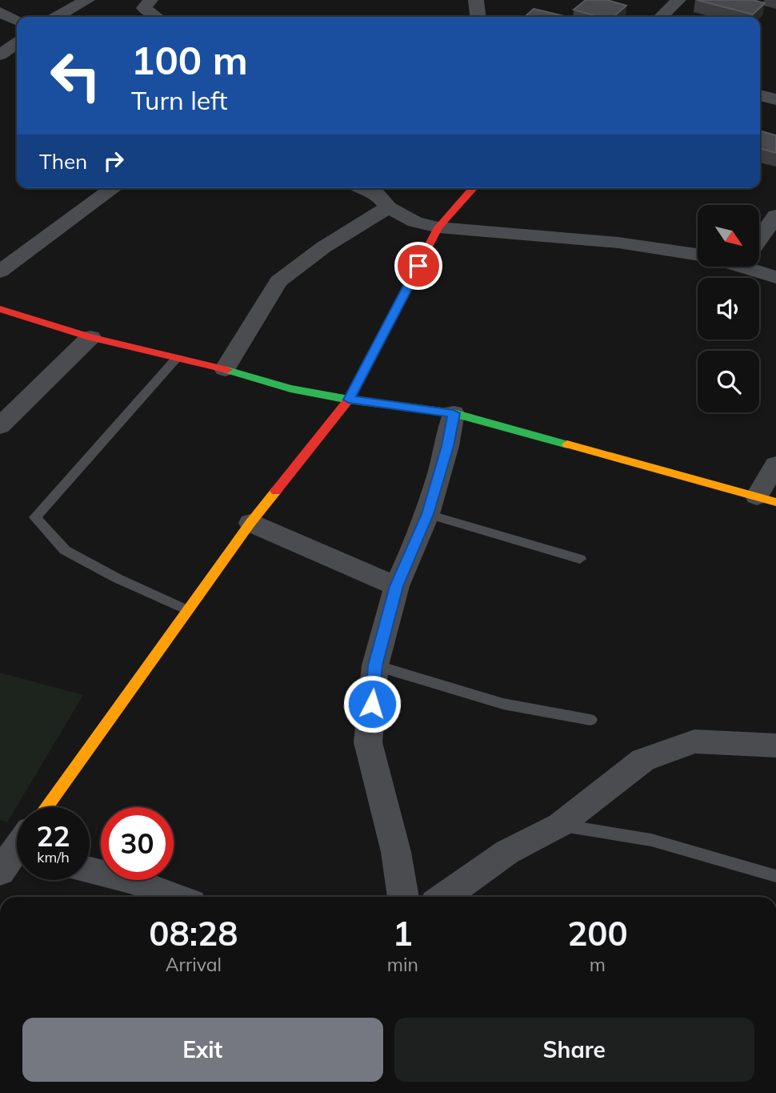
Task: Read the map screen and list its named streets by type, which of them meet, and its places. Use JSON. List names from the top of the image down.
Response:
{
  "north": "bottom right",
  "page": {
    "turn": ["100 m", "Turn left"],
    "then": "Then",
    "speed": "22 km/h",
    "limit": "30",
    "eta": [
      "08:28",
      "Arrival",
      "1",
      "min",
      "200",
      "m"
    ],
    "buttons": ["Exit", "Share"]
  }
}
